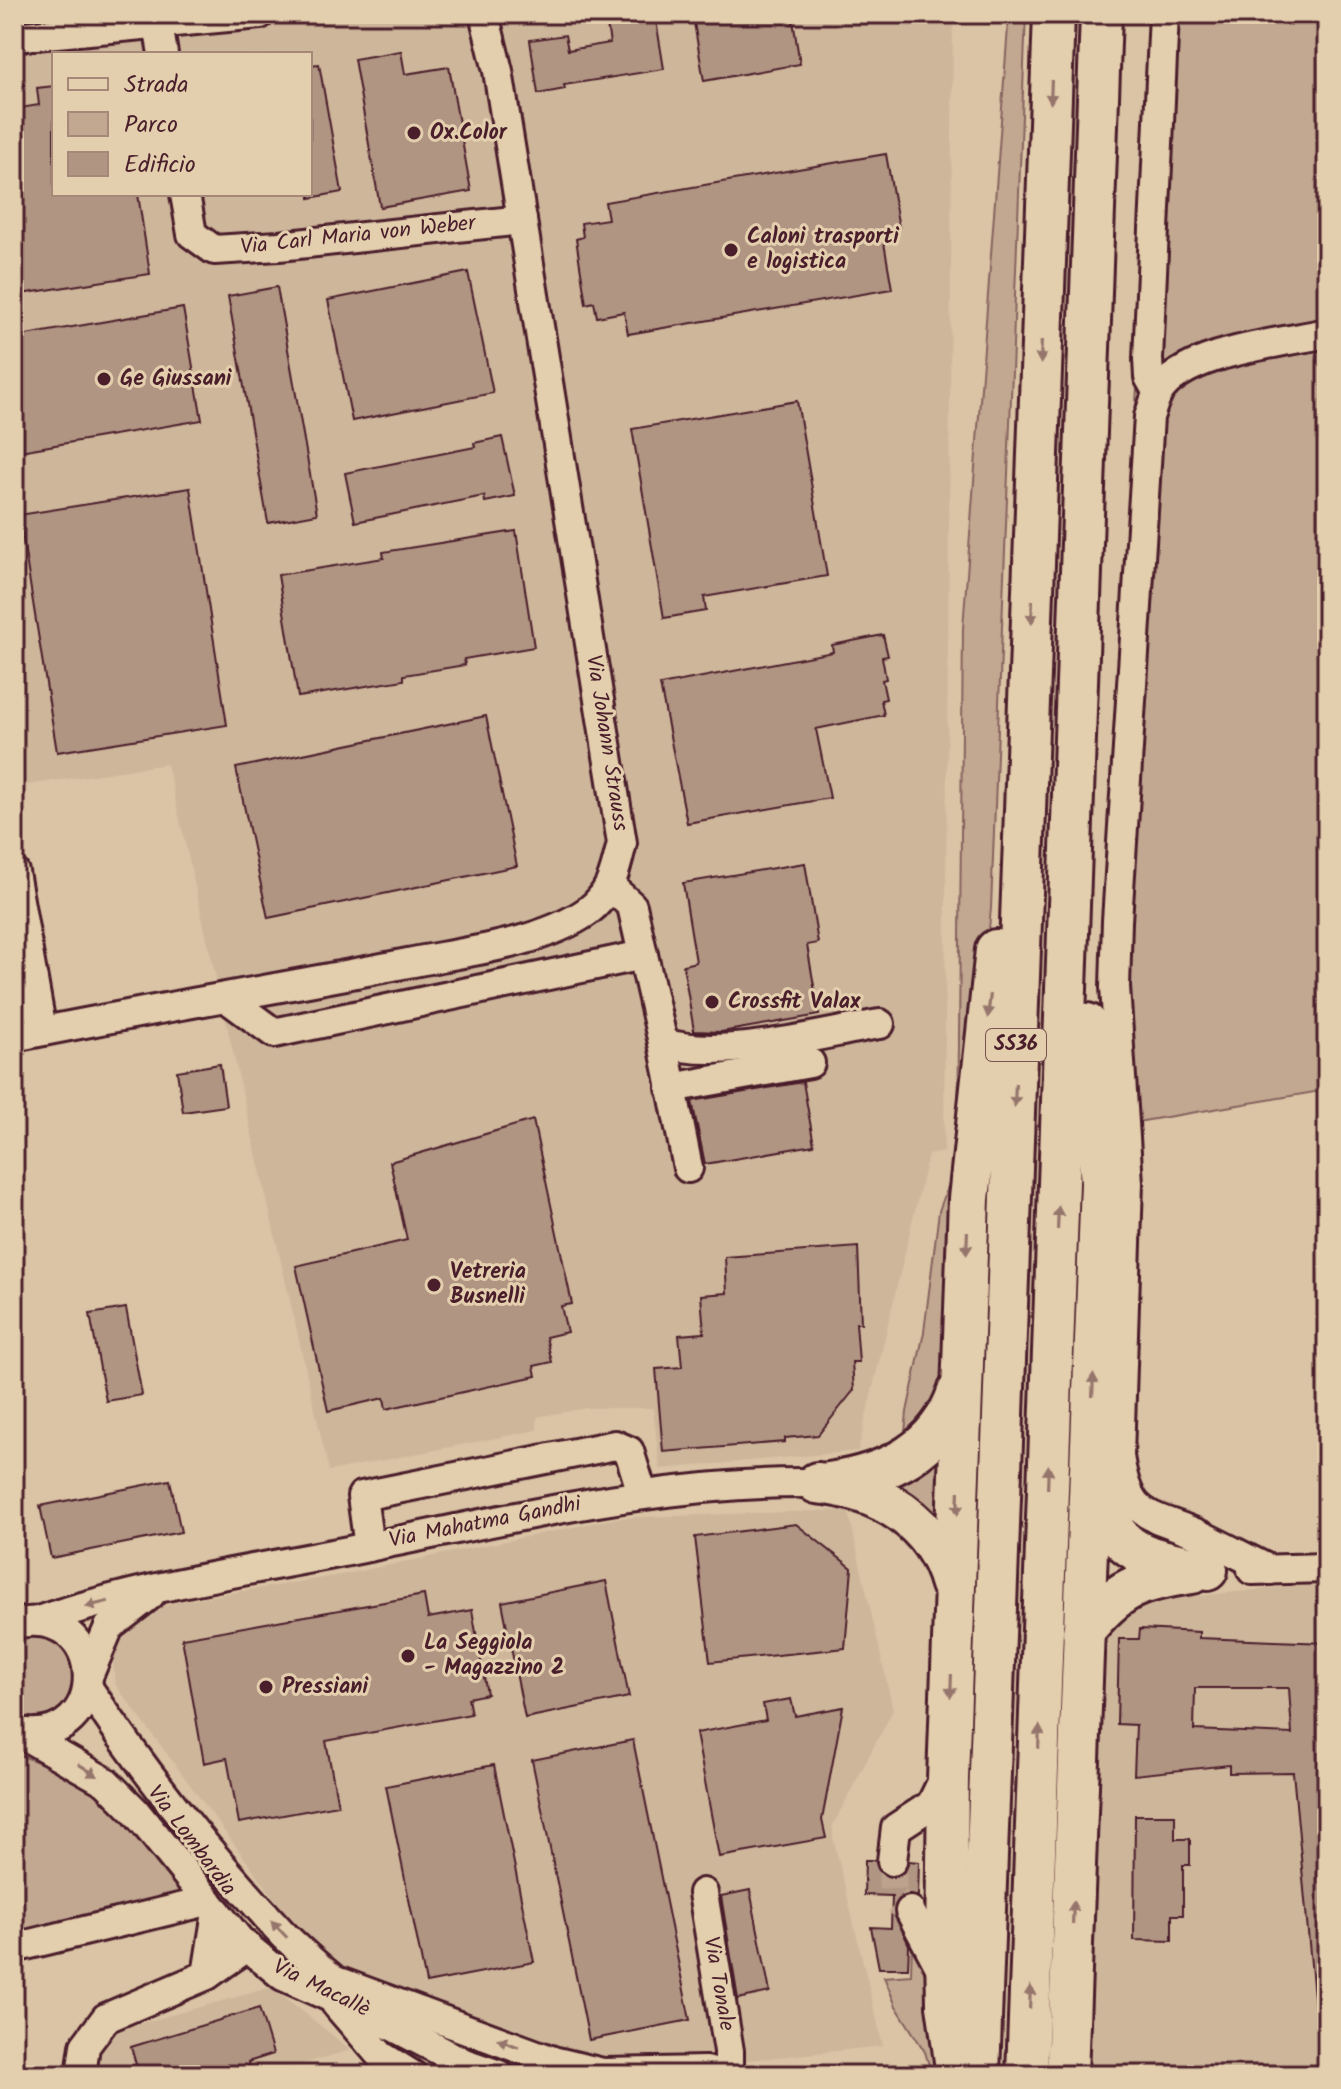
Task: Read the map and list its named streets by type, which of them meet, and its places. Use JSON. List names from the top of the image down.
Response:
{
  "streets": {
    "highway": ["SS36"],
    "street": [
      "Via Carl Maria von Weber",
      "Via Johann Strauss",
      "Via Mahatma Gandhi",
      "Via Lombardia",
      "Via Tonale",
      "Via Macallè"
    ]
  },
  "crossings": [
    ["Via Carl Maria von Weber", "Via Johann Strauss"],
    ["Via Mahatma Gandhi", "Via Macallè"],
    ["Via Lombardia", "Via Macallè"]
  ],
  "places": [
    "Ox.Color",
    "Caloni trasporti e logistica",
    "Ge Giussani",
    "Crossfit Valax",
    "Vetreria Busnelli",
    "La Seggiola - Magazzino 2",
    "Pressiani"
  ],
  "legend": ["Strada", "Parco", "Edificio"]
}
